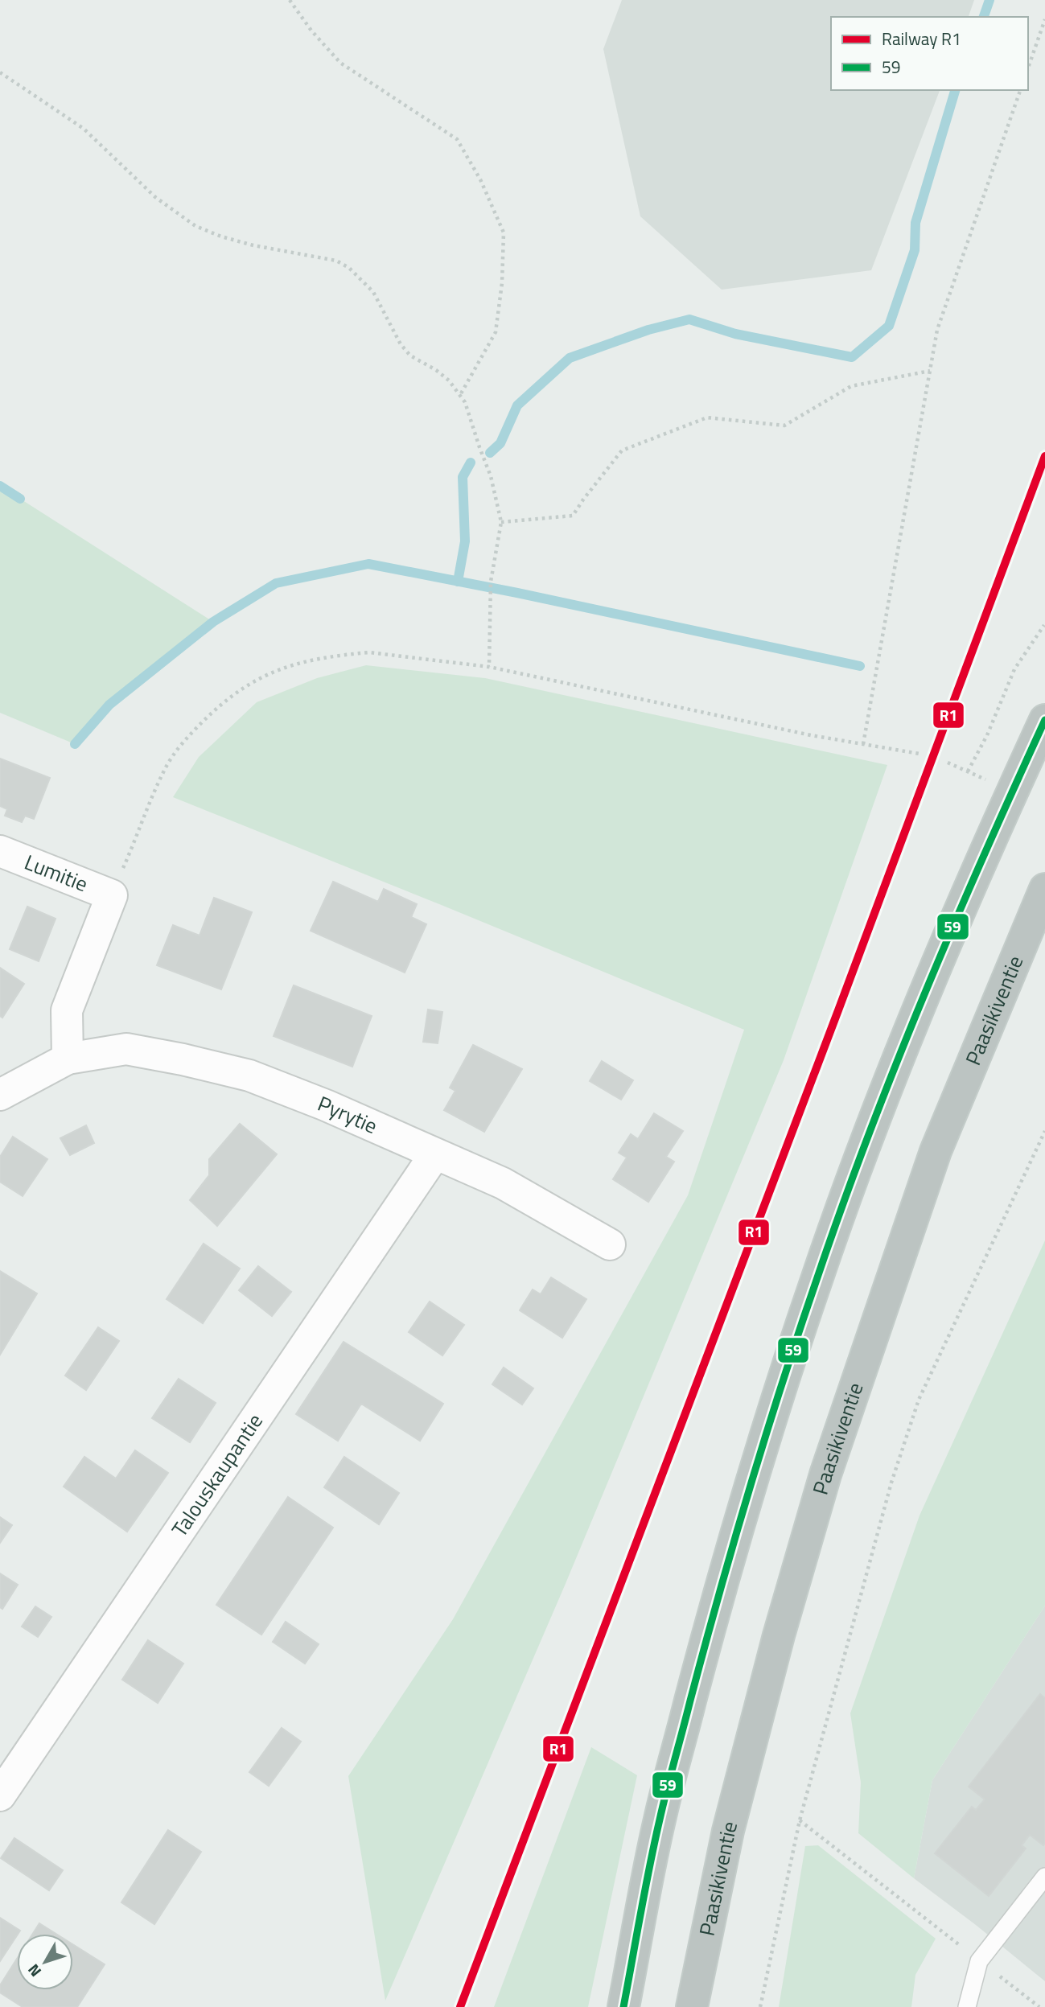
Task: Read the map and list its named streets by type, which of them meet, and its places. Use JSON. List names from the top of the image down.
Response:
{
  "streets": {
    "highway": ["Paasikiventie"],
    "street": ["Lumitie", "Pyrytie", "Talouskaupantie"]
  },
  "crossings": [
    ["Pyrytie", "Talouskaupantie"]
  ],
  "lines": ["rail line R1", "transit line 59"],
  "legend": ["Railway R1", "59"],
  "north": "bottom left"
}
